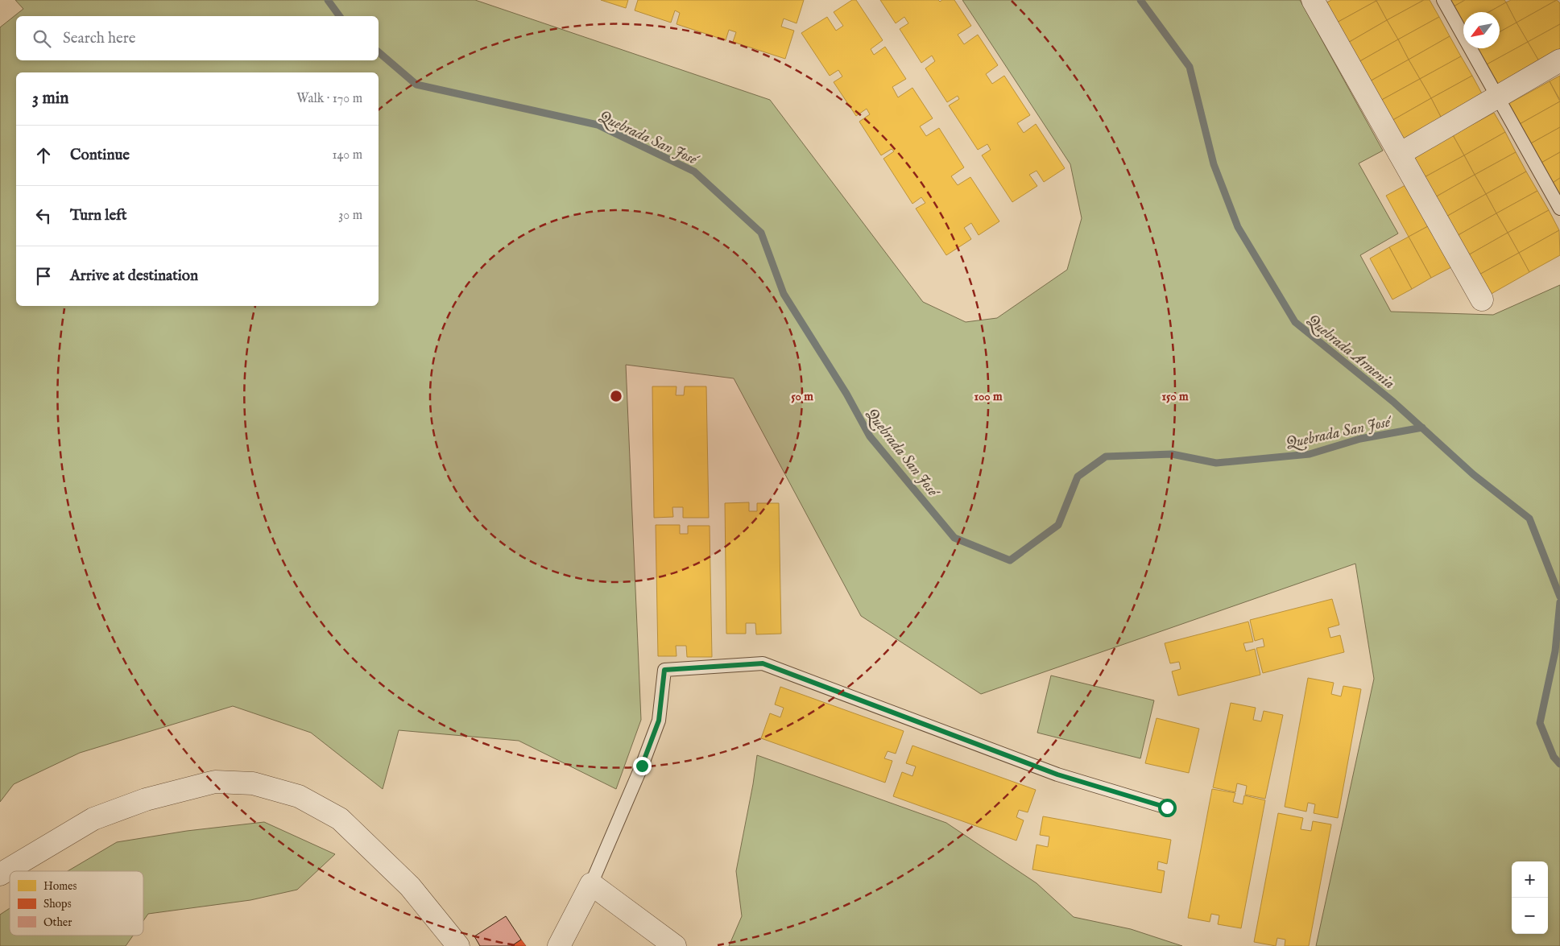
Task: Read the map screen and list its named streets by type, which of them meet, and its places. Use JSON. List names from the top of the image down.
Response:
{
  "water": ["Quebrada San José", "Quebrada Armenia"],
  "legend": ["Homes", "Shops", "Other"],
  "north": "bottom left",
  "page": {
    "search": "Search here",
    "heading": ["3 min", "Walk · 170 m"],
    "list": [
      ["Continue", "140 m"],
      ["Turn left", "30 m"],
      "Arrive at destination"
    ],
    "map_buttons": ["+", "−"]
  },
  "rings": ["50 m", "100 m", "150 m"]
}
